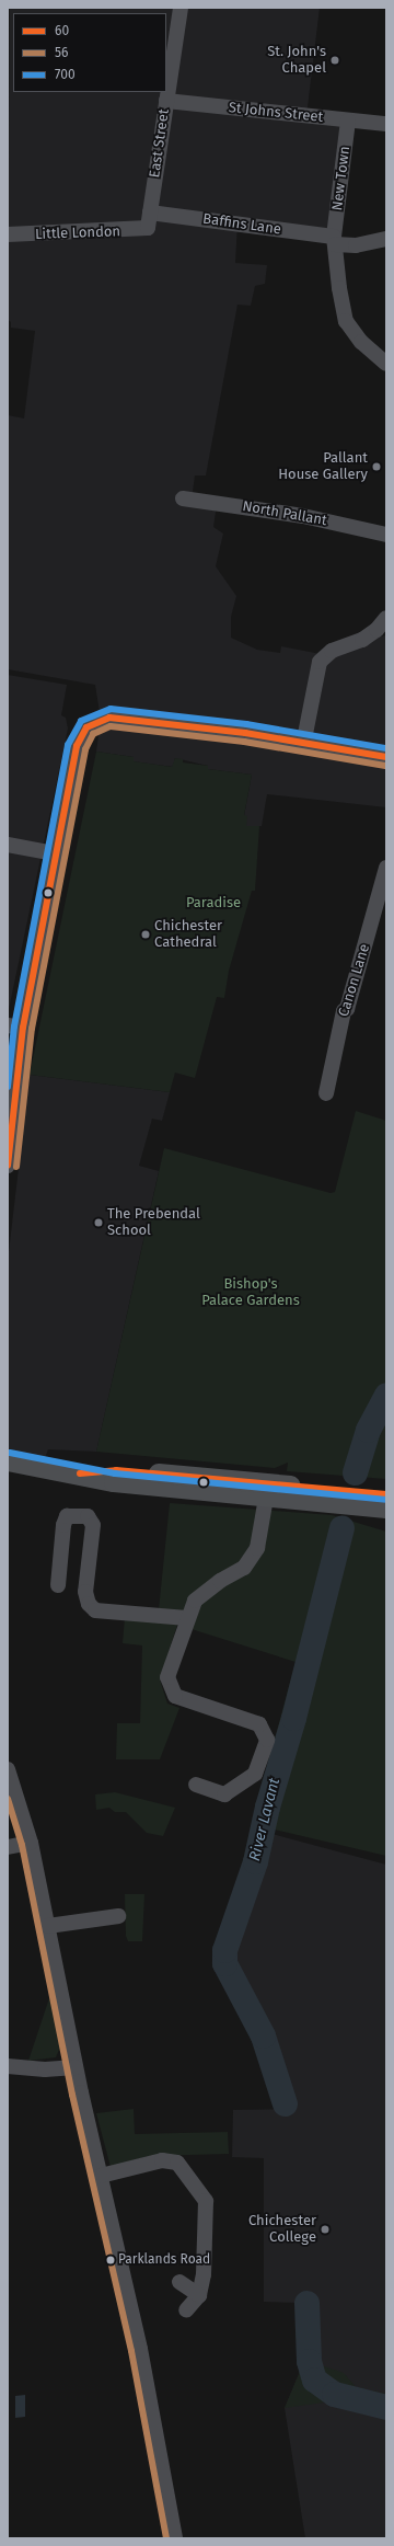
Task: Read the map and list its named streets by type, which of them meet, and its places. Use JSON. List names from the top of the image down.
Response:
{
  "streets": {
    "street": [
      "St Johns Street",
      "East Street",
      "New Town",
      "Baffins Lane",
      "Little London",
      "North Pallant",
      "Canon Lane"
    ]
  },
  "crossings": [
    ["St Johns Street", "East Street"],
    ["St Johns Street", "New Town"],
    ["East Street", "Baffins Lane"],
    ["East Street", "Little London"],
    ["New Town", "Baffins Lane"]
  ],
  "water": ["River Lavant"],
  "parks": ["Paradise", "Bishop's Palace Gardens"],
  "places": [
    "St. John's Chapel",
    "Pallant House Gallery",
    "Chichester Cathedral",
    "The Prebendal School",
    "Chichester College",
    "Parklands Road"
  ],
  "lines": ["transit line 700", "transit line 60", "transit line 56"],
  "legend": ["60", "56", "700"]
}
